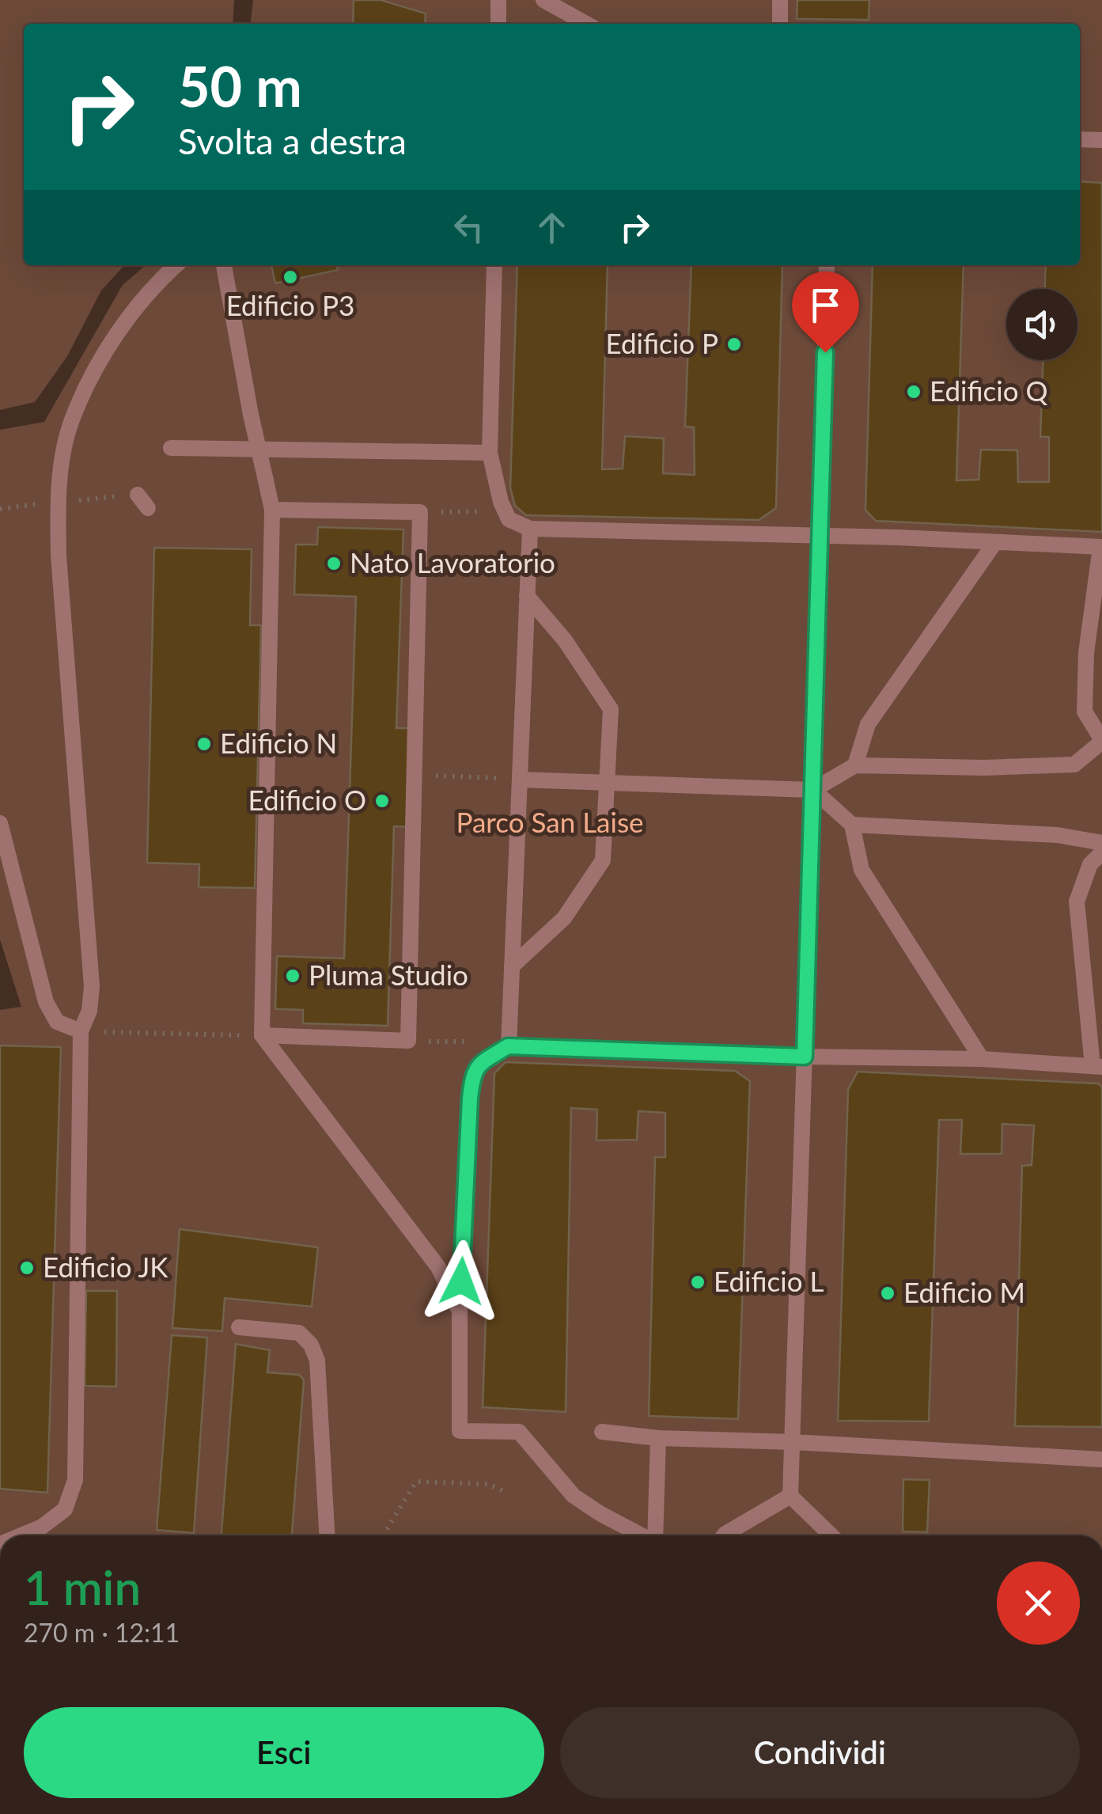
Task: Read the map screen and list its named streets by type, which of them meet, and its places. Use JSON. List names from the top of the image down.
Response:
{
  "parks": ["Parco San Laise"],
  "places": [
    "Edificio P3",
    "Edificio P",
    "Edificio Q",
    "Nato Lavoratorio",
    "Edificio N",
    "Edificio O",
    "Pluma Studio",
    "Edificio JK",
    "Edificio L",
    "Edificio M"
  ],
  "page": {
    "turn": ["50 m", "Svolta a destra"],
    "heading": ["1 min", "270 m · 12:11"],
    "buttons": ["Esci", "Condividi"]
  }
}
